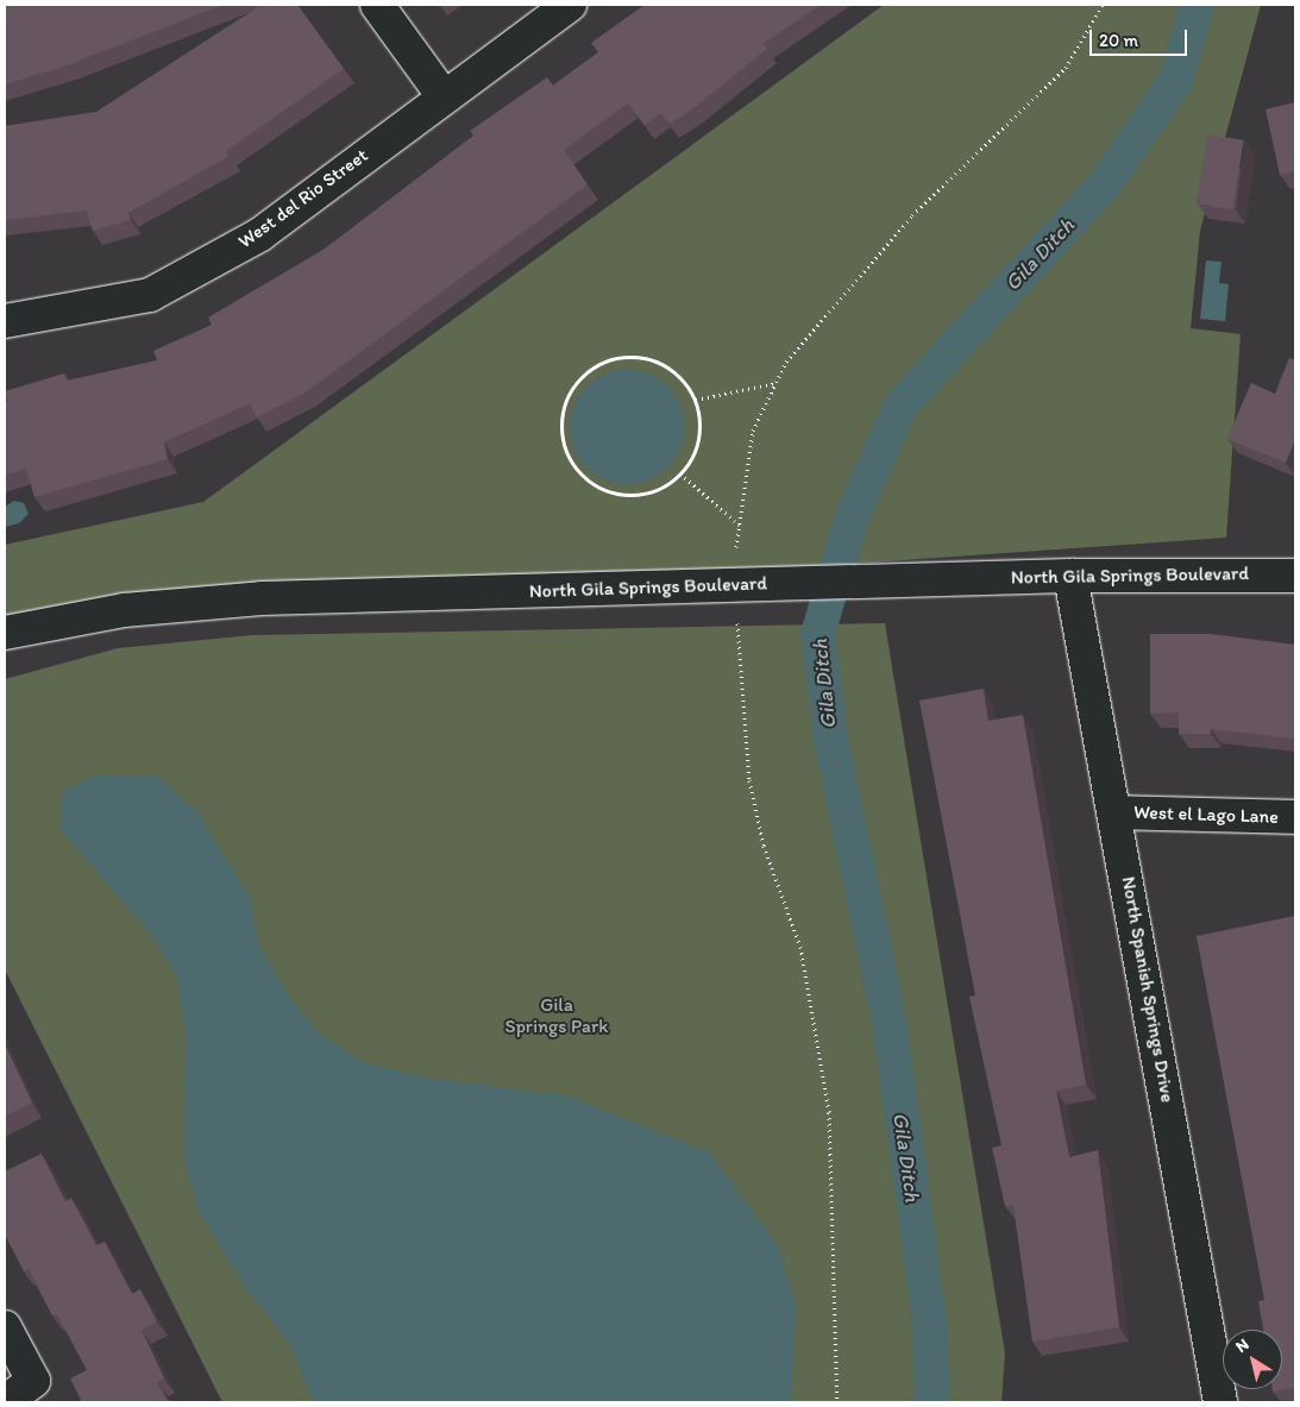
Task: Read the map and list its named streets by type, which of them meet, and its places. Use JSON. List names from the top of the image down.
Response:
{
  "streets": {
    "street": [
      "West del Rio Street",
      "North Gila Springs Boulevard",
      "West el Lago Lane",
      "North Spanish Springs Drive"
    ]
  },
  "crossings": [
    ["North Gila Springs Boulevard", "North Spanish Springs Drive"],
    ["West el Lago Lane", "North Spanish Springs Drive"]
  ],
  "water": ["Gila Ditch"],
  "parks": ["Gila Springs Park"],
  "scale_bar": "20 m",
  "north": "top left"
}
